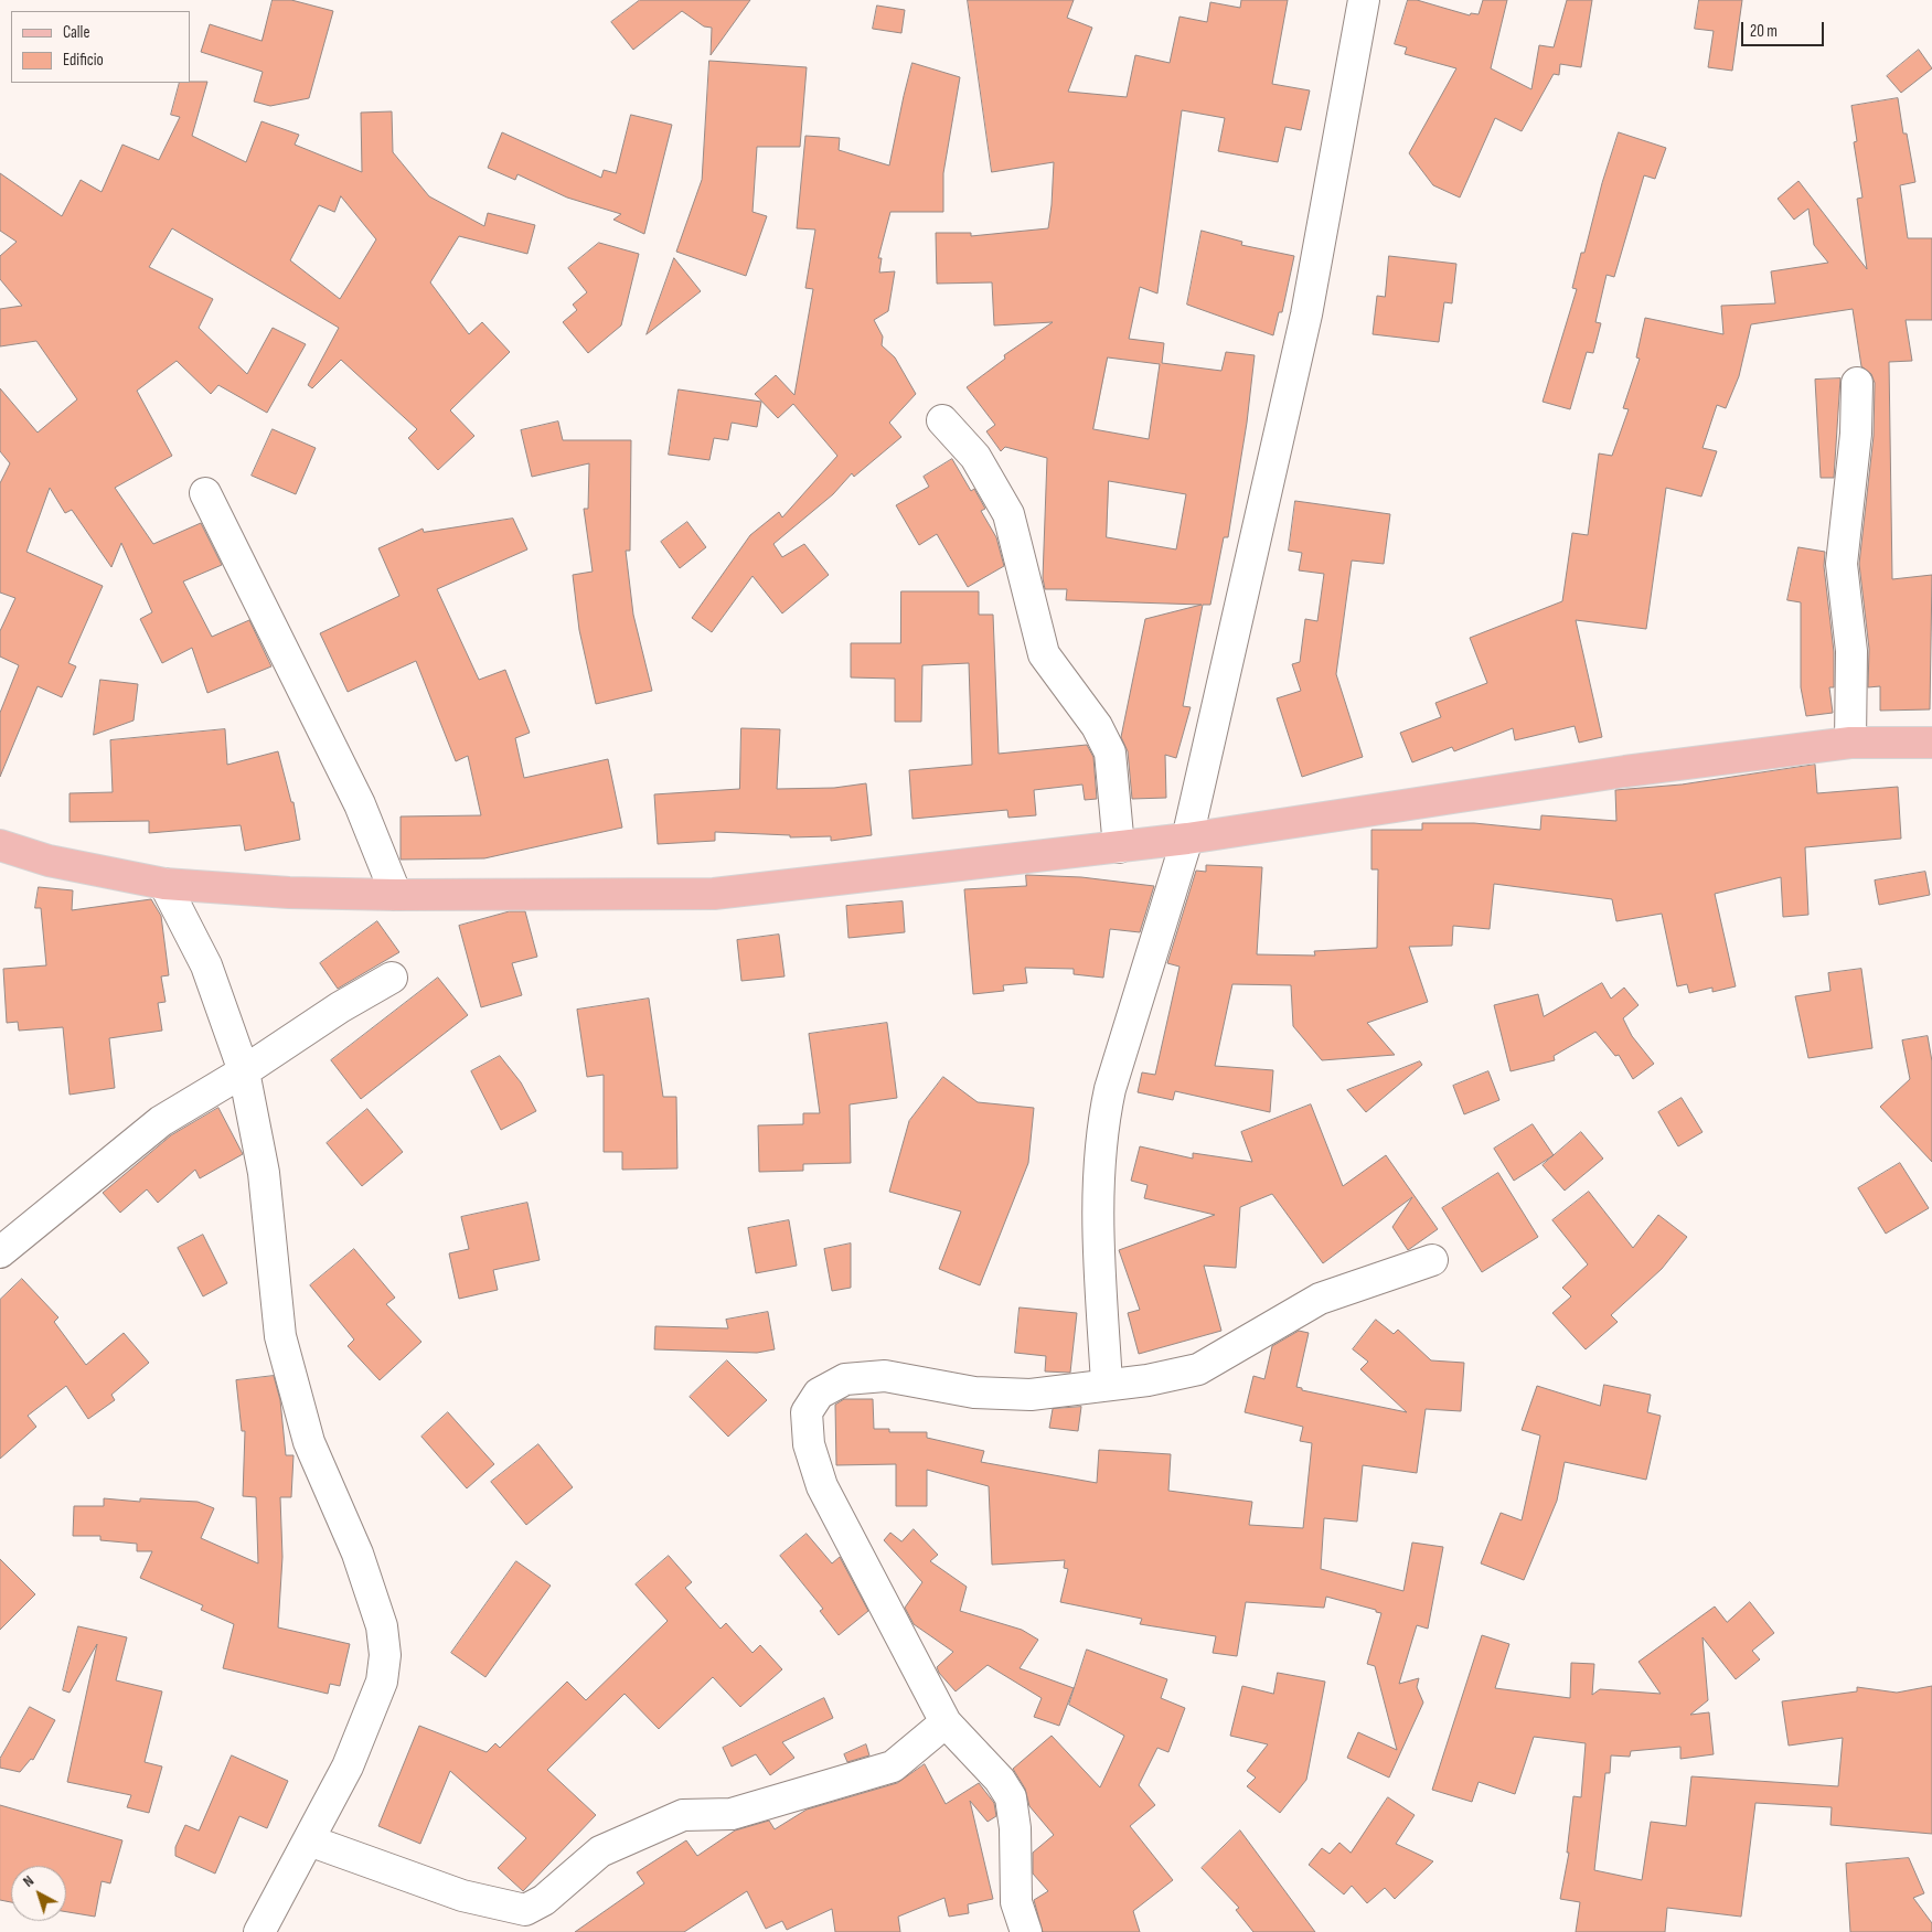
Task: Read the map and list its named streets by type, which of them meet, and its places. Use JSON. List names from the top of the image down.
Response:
{
  "legend": ["Calle", "Edificio"],
  "scale_bar": "20 m",
  "north": "top left"
}
